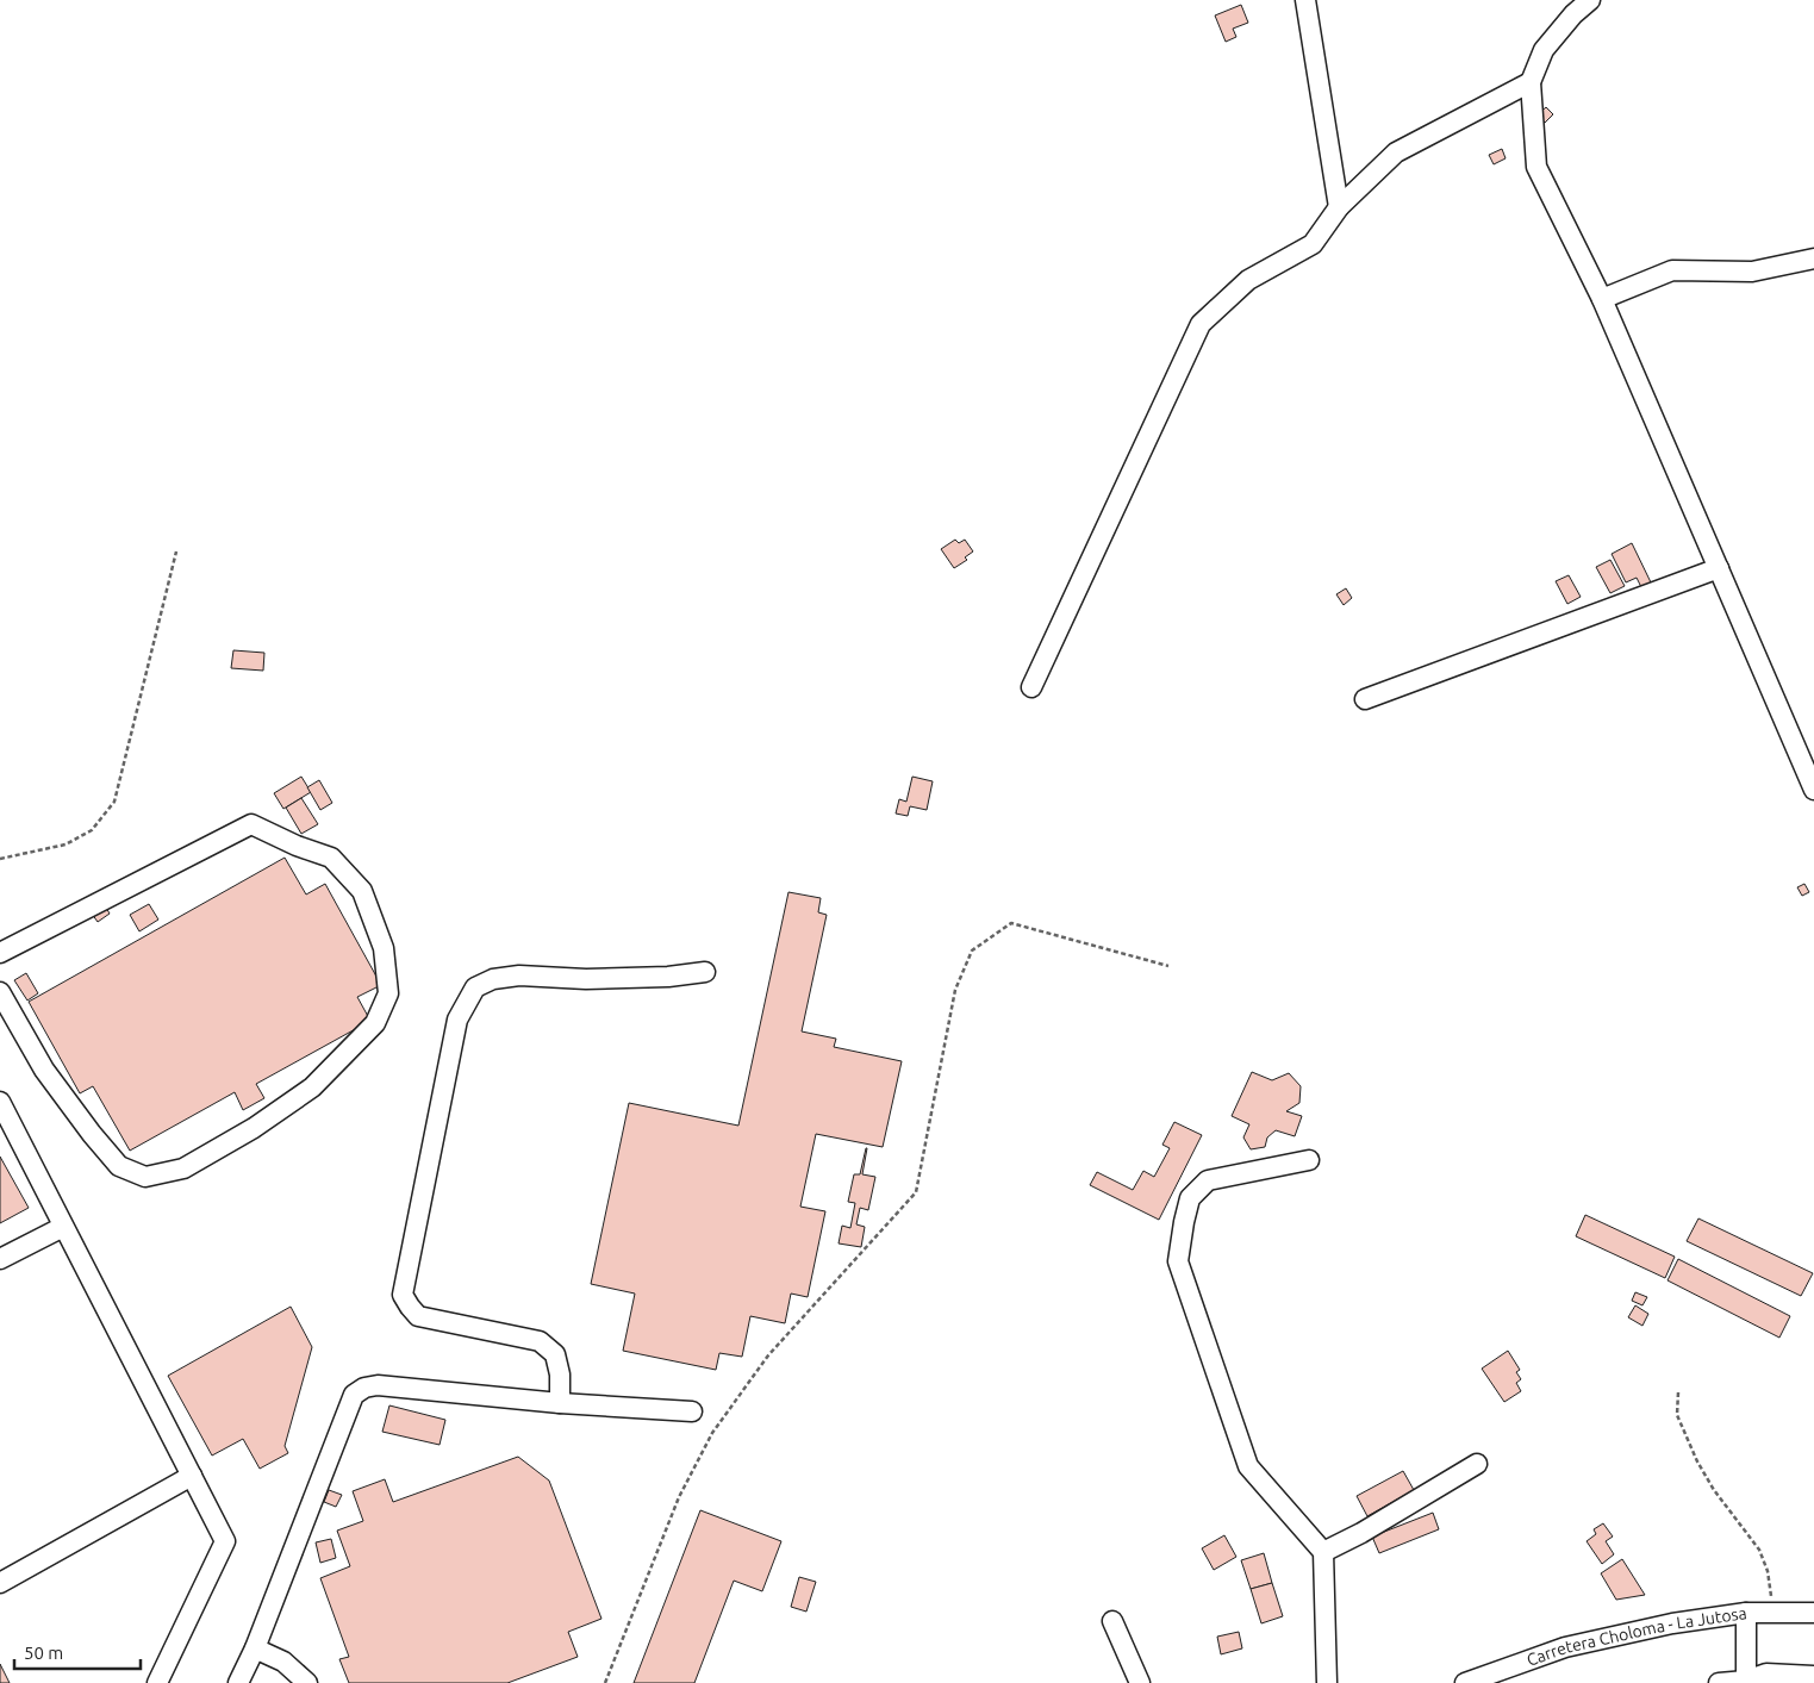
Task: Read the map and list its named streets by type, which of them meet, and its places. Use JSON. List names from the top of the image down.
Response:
{
  "streets": {
    "street": ["Carretera Choloma - La Jutosa"]
  },
  "scale_bar": "50 m"
}
